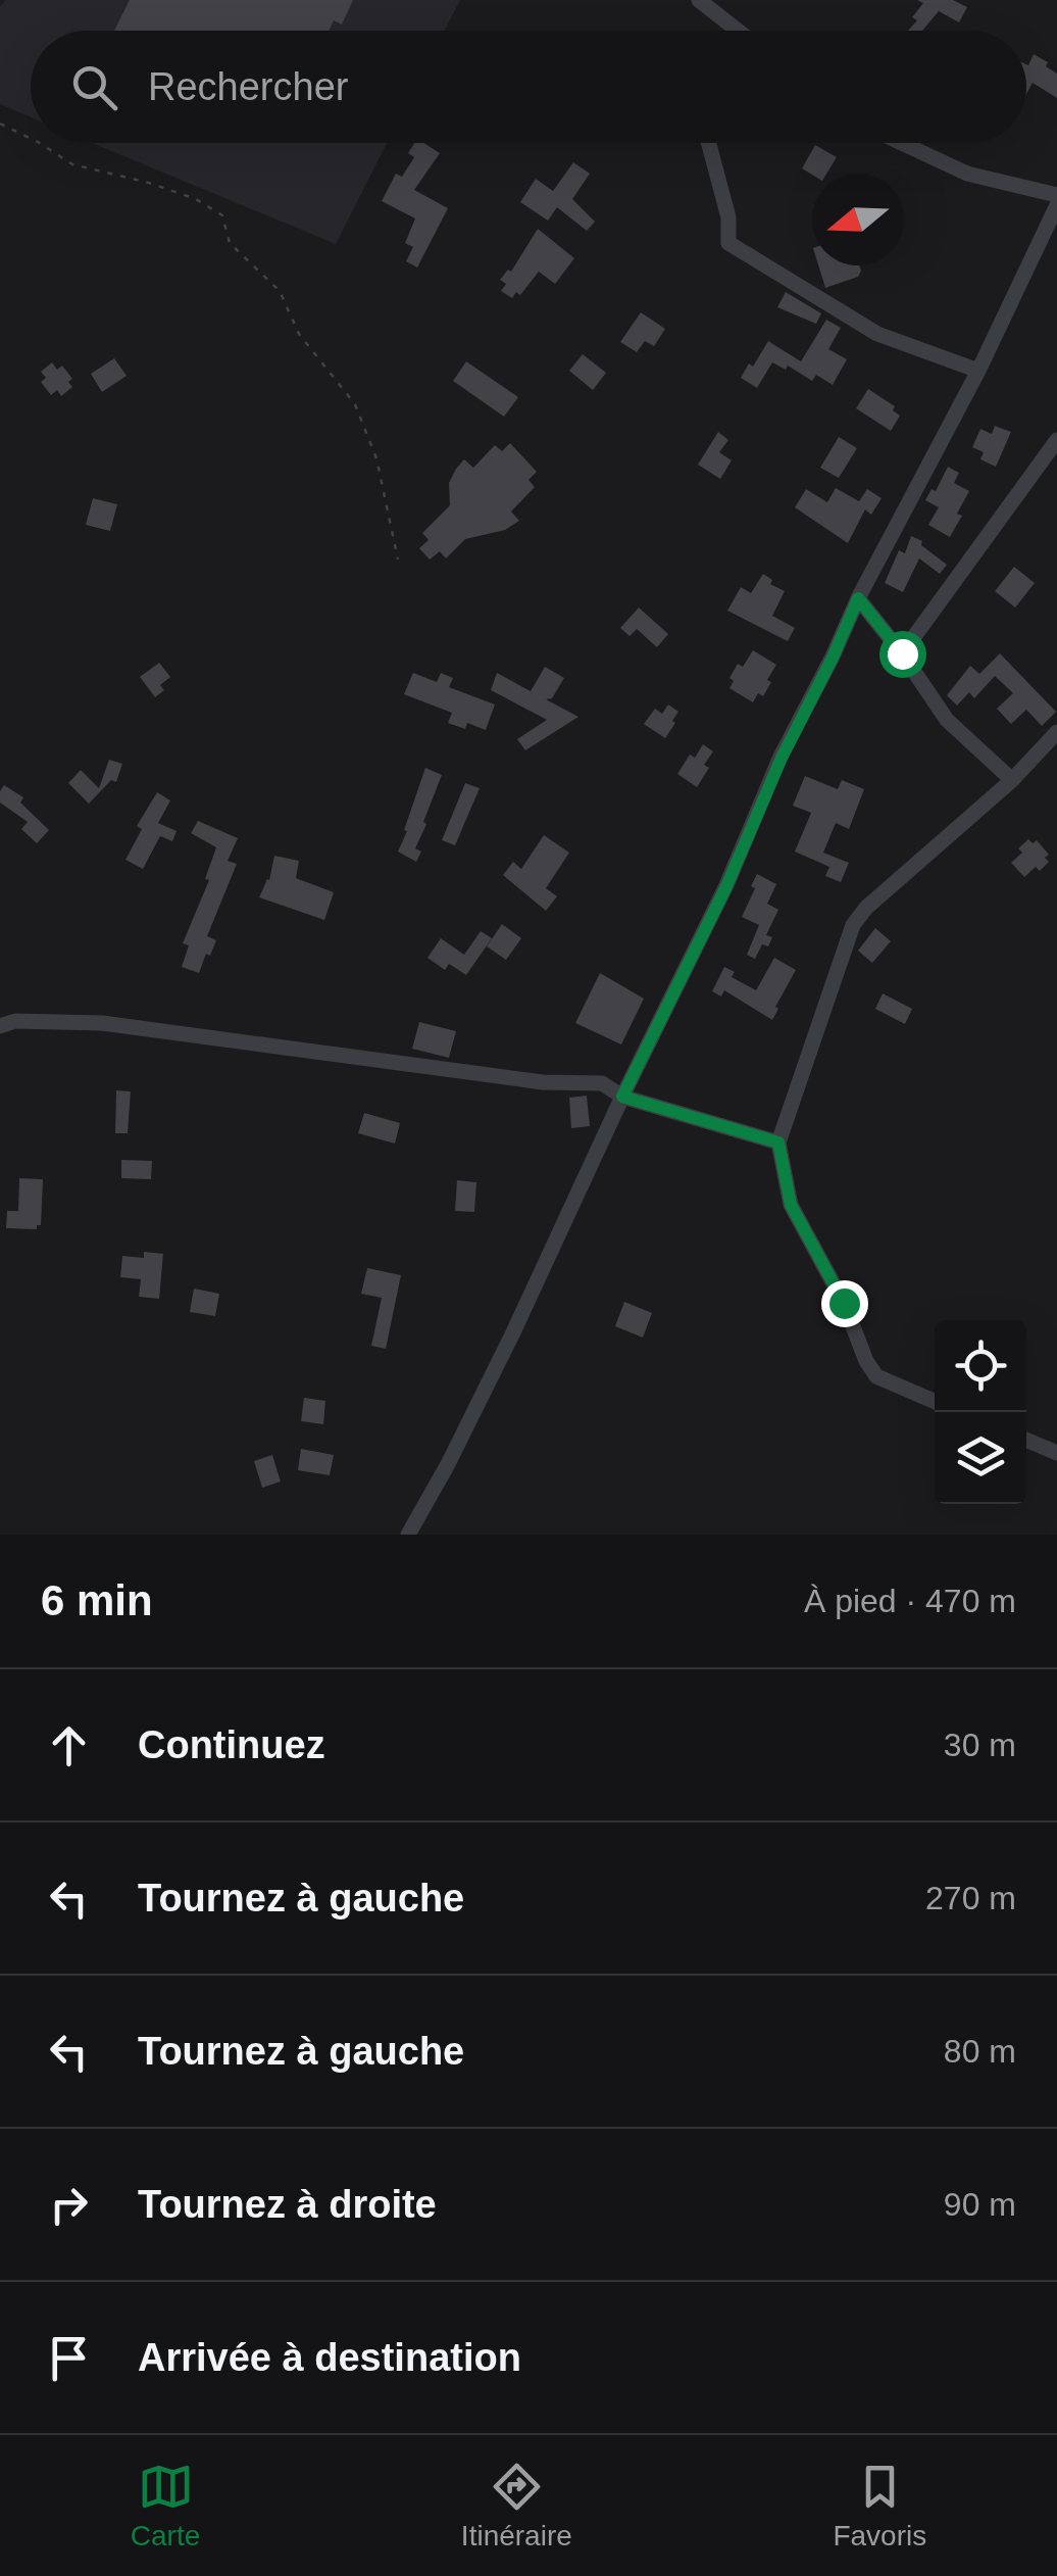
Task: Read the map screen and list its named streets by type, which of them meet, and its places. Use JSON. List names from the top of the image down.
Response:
{
  "north": "left",
  "page": {
    "search": "Rechercher",
    "heading": ["6 min", "À pied · 470 m"],
    "list": [
      ["Continuez", "30 m"],
      ["Tournez à gauche", "270 m"],
      ["Tournez à gauche", "80 m"],
      ["Tournez à droite", "90 m"],
      "Arrivée à destination"
    ],
    "nav": ["Carte", "Itinéraire", "Favoris"]
  }
}
